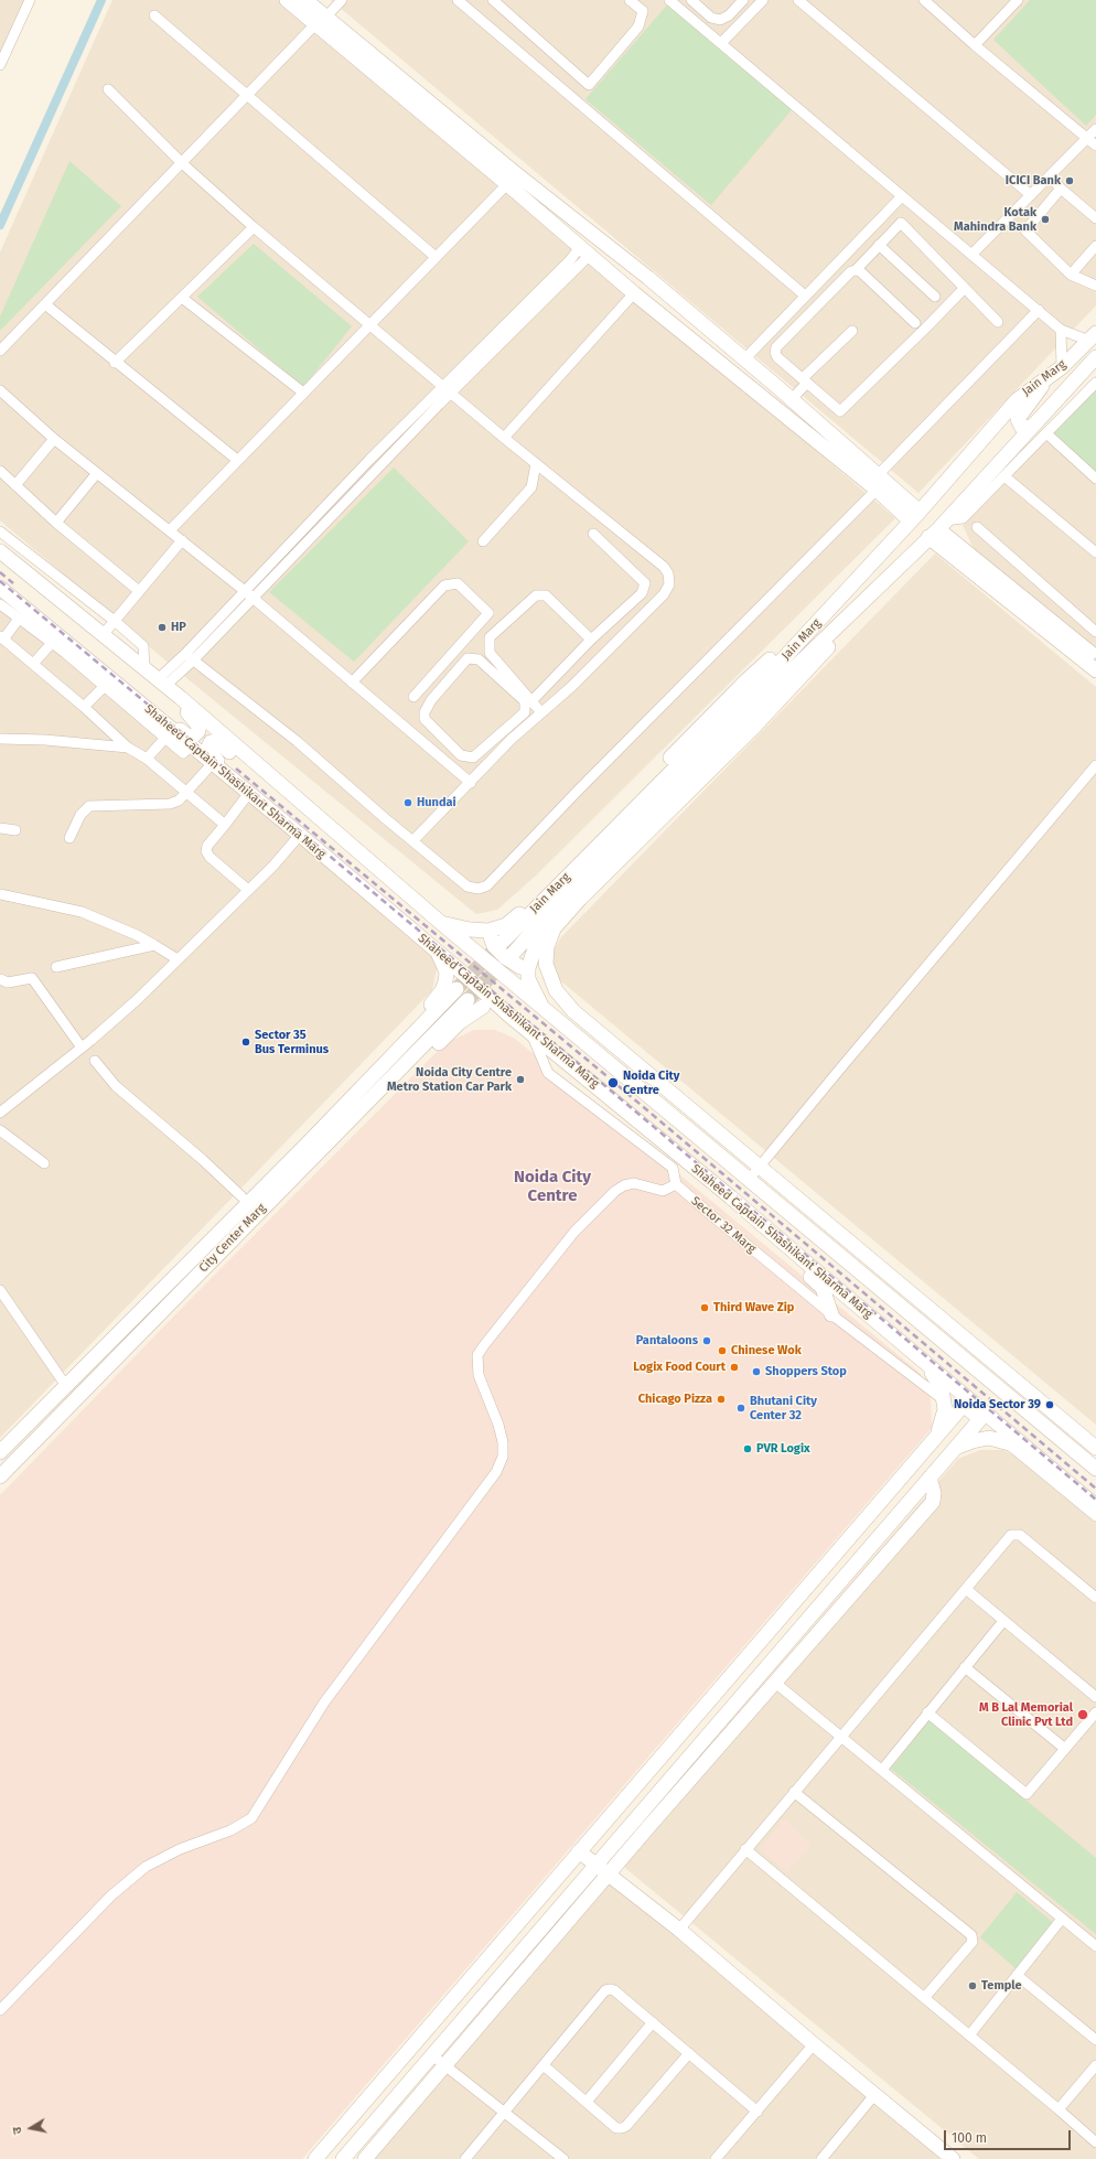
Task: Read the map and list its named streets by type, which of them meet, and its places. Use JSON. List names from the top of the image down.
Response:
{
  "streets": {
    "main road": ["Jain Marg", "Shaheed Captain Shashikant Sharma Marg", "City Center Marg"],
    "street": ["Sector 32 Marg"]
  },
  "crossings": [
    ["Shaheed Captain Shashikant Sharma Marg", "Sector 32 Marg"]
  ],
  "districts": ["Noida City Centre"],
  "places": [
    "ICICI Bank",
    "Kotak Mahindra Bank",
    "HP",
    "Hundai",
    "Sector 35 Bus Terminus",
    "Noida City Centre Metro Station Car Park",
    "Noida City Centre",
    "Third Wave Zip",
    "Pantaloons",
    "Chinese Wok",
    "Logix Food Court",
    "Shoppers Stop",
    "Chicago Pizza",
    "Noida Sector 39",
    "Bhutani City Center 32",
    "PVR Logix",
    "M B Lal Memorial Clinic Pvt Ltd",
    "Temple"
  ],
  "scale_bar": "100 m",
  "north": "left"
}
